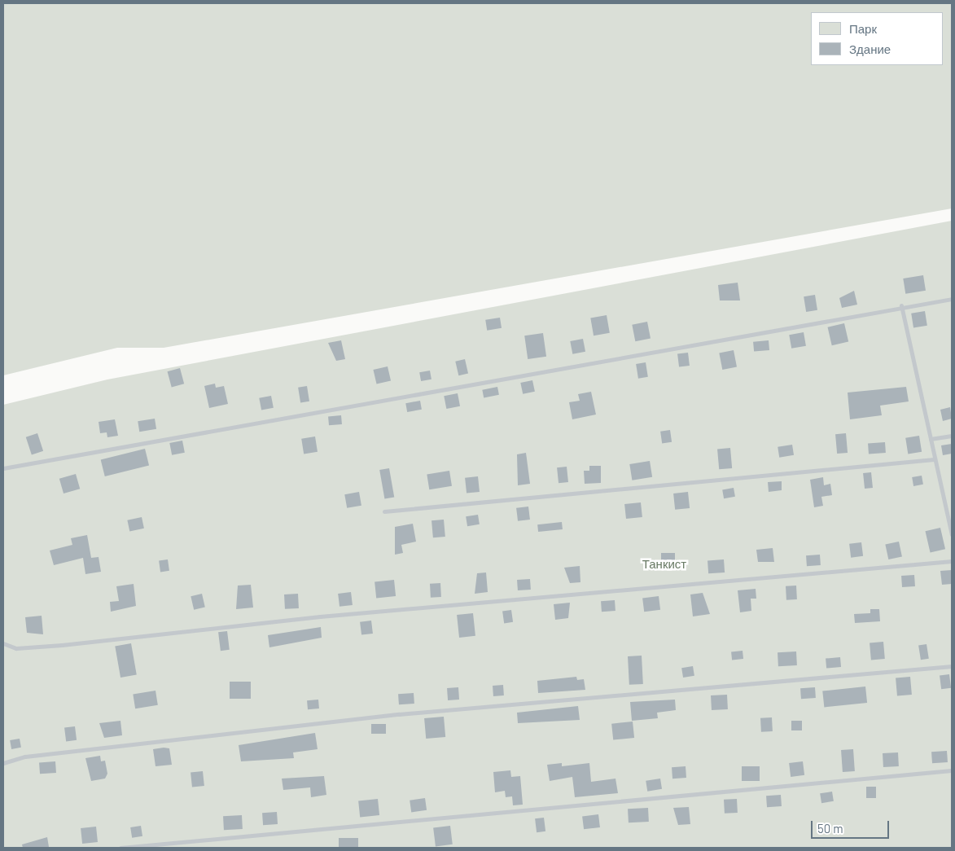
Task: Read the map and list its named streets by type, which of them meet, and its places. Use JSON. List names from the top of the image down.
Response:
{
  "parks": ["Танкист"],
  "legend": ["Парк", "Здание"],
  "scale_bar": "50 m"
}
